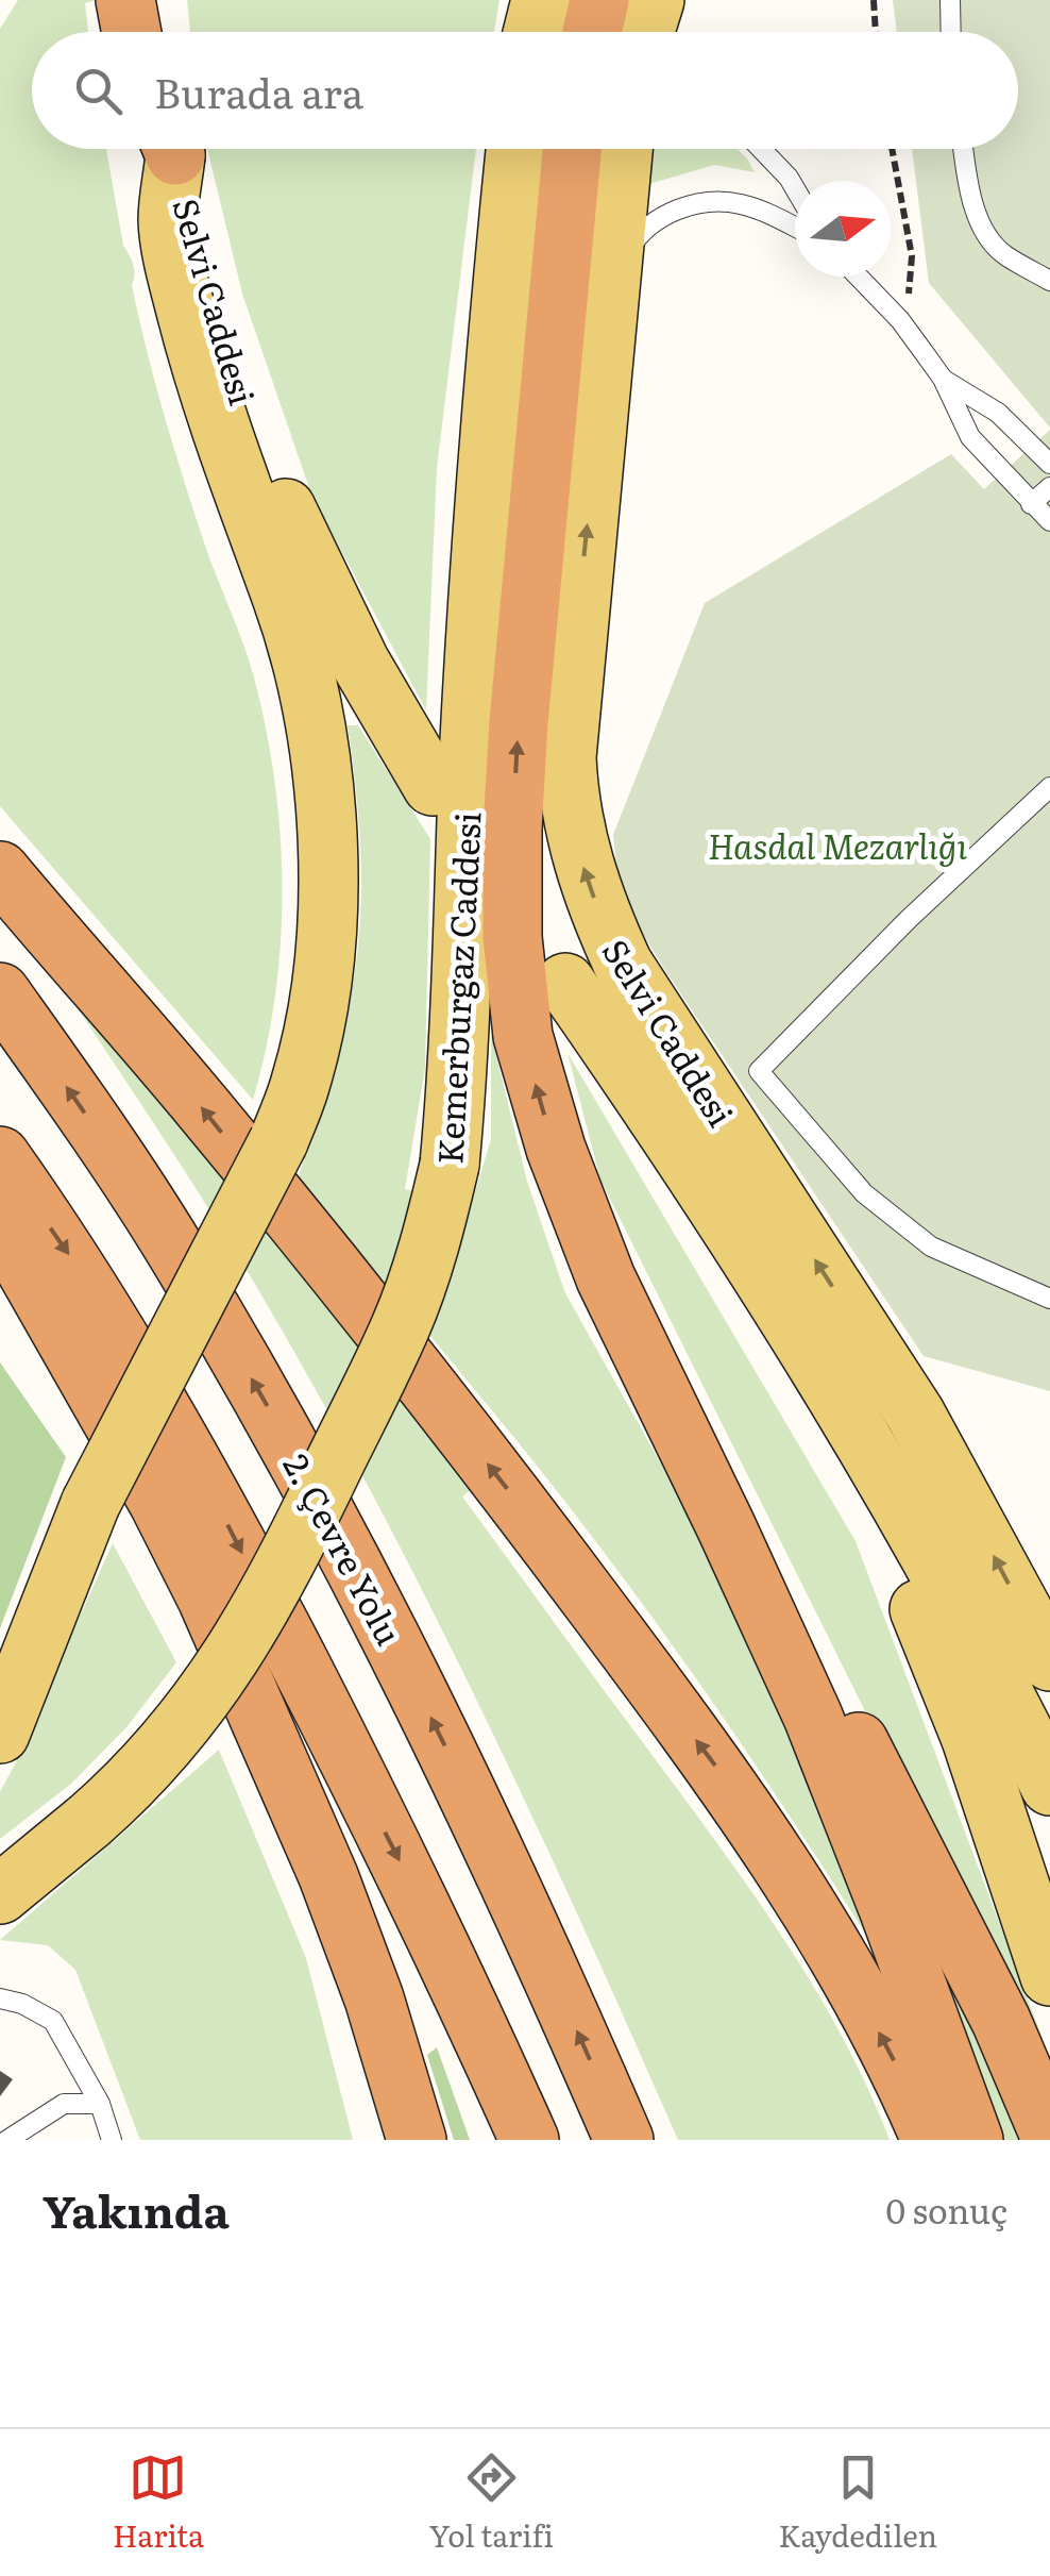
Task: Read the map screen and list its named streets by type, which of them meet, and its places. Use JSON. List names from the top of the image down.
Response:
{
  "streets": {
    "highway": ["2. Çevre Yolu"],
    "main road": ["Selvi Caddesi", "Kemerburgaz Caddesi"]
  },
  "parks": ["Hasdal Mezarlığı"],
  "north": "right",
  "page": {
    "search": "Burada ara",
    "heading": ["Yakında", "0 sonuç"],
    "nav": ["Harita", "Yol tarifi", "Kaydedilen"]
  }
}
